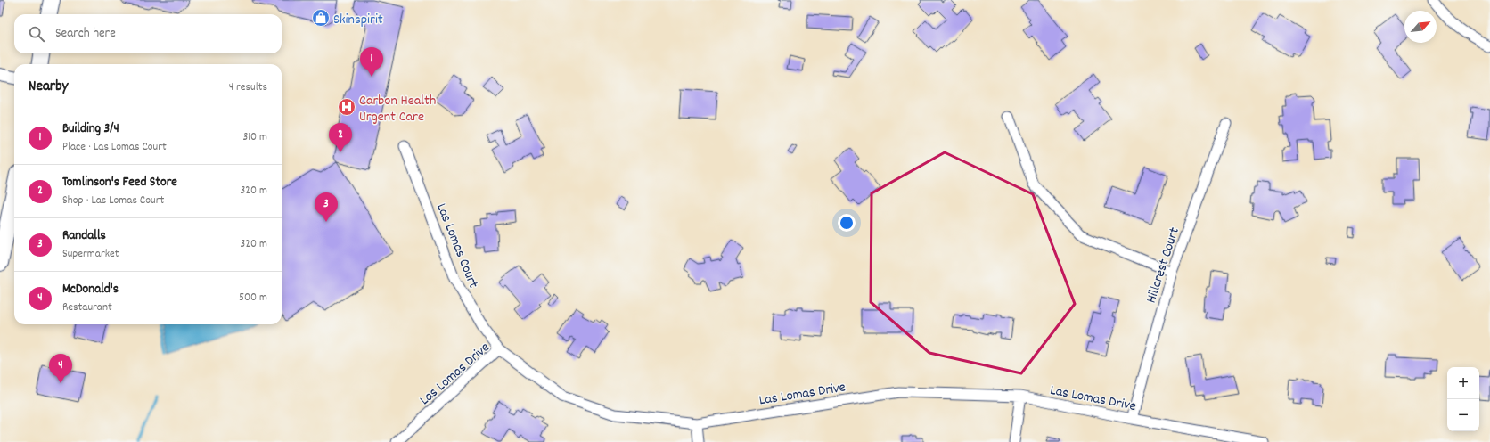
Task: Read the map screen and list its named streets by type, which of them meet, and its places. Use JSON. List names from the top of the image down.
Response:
{
  "streets": {
    "street": ["Las Lomas Court", "Hillcrest Court", "Las Lomas Drive"]
  },
  "crossings": [
    ["Las Lomas Court", "Las Lomas Drive"],
    ["Hillcrest Court", "Las Lomas Drive"]
  ],
  "places": {
    "shop": ["Skinspirit"],
    "hospital": ["Carbon Health Urgent Care"]
  },
  "north": "top right",
  "page": {
    "search": "Search here",
    "pins": [
      "1",
      "2",
      "3",
      "4"
    ],
    "heading": ["Nearby", "4 results"],
    "list": [
      {
        "mark": "1",
        "name": "Building 3/4",
        "note": "Place · Las Lomas Court",
        "value": "310 m"
      },
      {
        "mark": "2",
        "name": "Tomlinson's Feed Store",
        "note": "Shop · Las Lomas Court",
        "value": "320 m"
      },
      {
        "mark": "3",
        "name": "Randalls",
        "note": "Supermarket",
        "value": "320 m"
      },
      {
        "mark": "4",
        "name": "McDonald's",
        "note": "Restaurant",
        "value": "500 m"
      }
    ],
    "map_buttons": ["+", "−"]
  }
}
